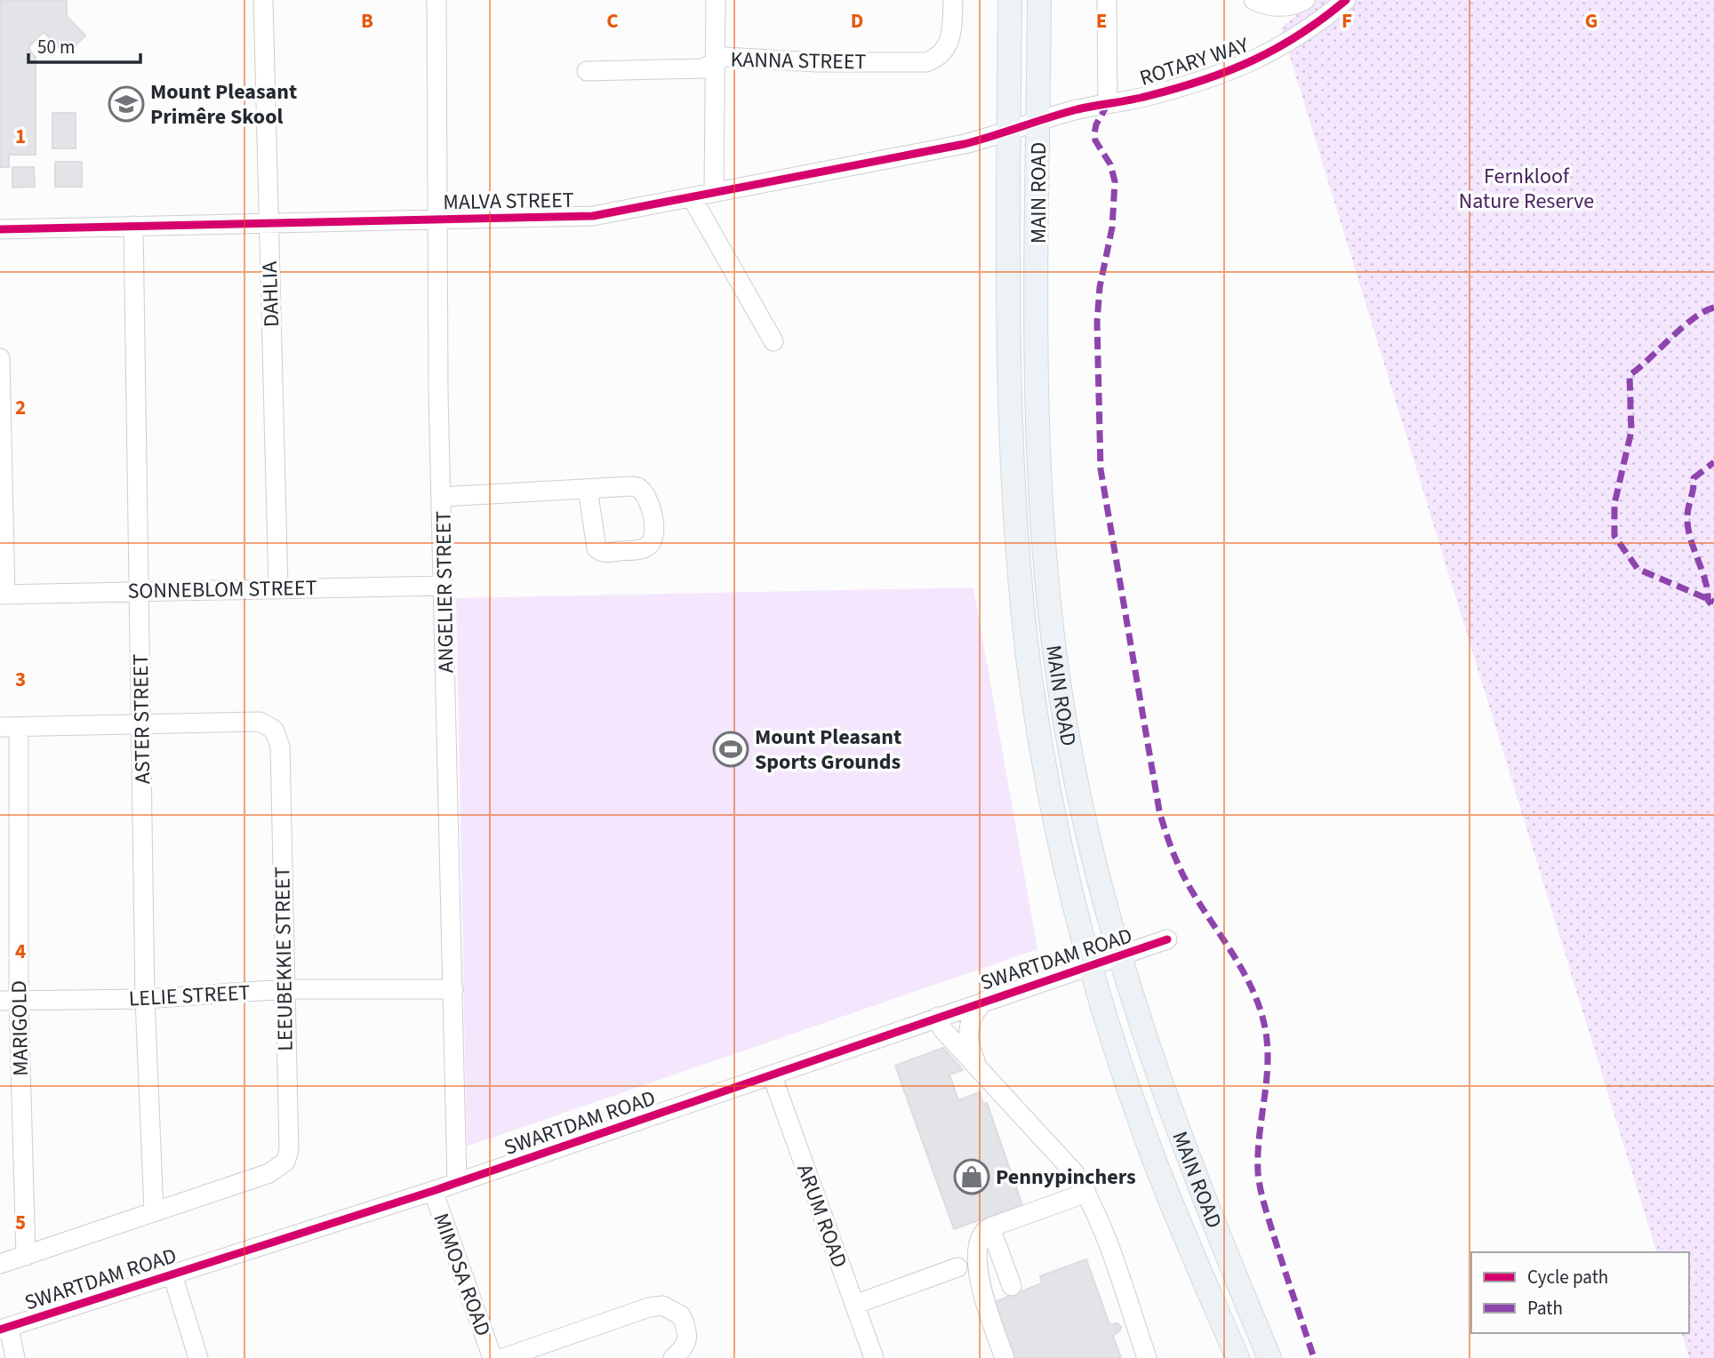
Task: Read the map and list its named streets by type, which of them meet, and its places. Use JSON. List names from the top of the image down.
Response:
{
  "streets": {
    "main road": ["MAIN ROAD"],
    "street": [
      "KANNA STREET",
      "ROTARY WAY",
      "MALVA STREET",
      "DAHLIA",
      "SONNEBLOM STREET",
      "ANGELIER STREET",
      "ASTER STREET",
      "LEEUBEKKIE STREET",
      "SWARTDAM ROAD",
      "LELIE STREET",
      "MARIGOLD",
      "ARUM ROAD",
      "MIMOSA ROAD"
    ]
  },
  "crossings": [
    ["ROTARY WAY", "MAIN ROAD"],
    ["ROTARY WAY", "MALVA STREET"],
    ["MAIN ROAD", "MALVA STREET"],
    ["MAIN ROAD", "SWARTDAM ROAD"],
    ["MALVA STREET", "DAHLIA"],
    ["MALVA STREET", "ANGELIER STREET"],
    ["MALVA STREET", "ASTER STREET"],
    ["DAHLIA", "SONNEBLOM STREET"],
    ["SONNEBLOM STREET", "ANGELIER STREET"],
    ["SONNEBLOM STREET", "ASTER STREET"],
    ["ANGELIER STREET", "SWARTDAM ROAD"],
    ["ANGELIER STREET", "LELIE STREET"],
    ["ASTER STREET", "LEEUBEKKIE STREET"],
    ["ASTER STREET", "LELIE STREET"],
    ["LEEUBEKKIE STREET", "LELIE STREET"],
    ["LEEUBEKKIE STREET", "MARIGOLD"],
    ["SWARTDAM ROAD", "ARUM ROAD"],
    ["SWARTDAM ROAD", "MIMOSA ROAD"],
    ["LELIE STREET", "MARIGOLD"]
  ],
  "parks": ["Fernkloof Nature Reserve"],
  "places": {
    "school or university": ["Mount Pleasant Primêre Skool"],
    "sports": ["Mount Pleasant Sports Grounds"],
    "shop": ["Pennypinchers"]
  },
  "legend": ["Cycle path", "Path"],
  "scale_bar": "50 m",
  "grid": {
    "columns": [
      "B",
      "C",
      "D",
      "E",
      "F",
      "G"
    ],
    "rows": [
      "1",
      "2",
      "3",
      "4",
      "5"
    ]
  }
}
